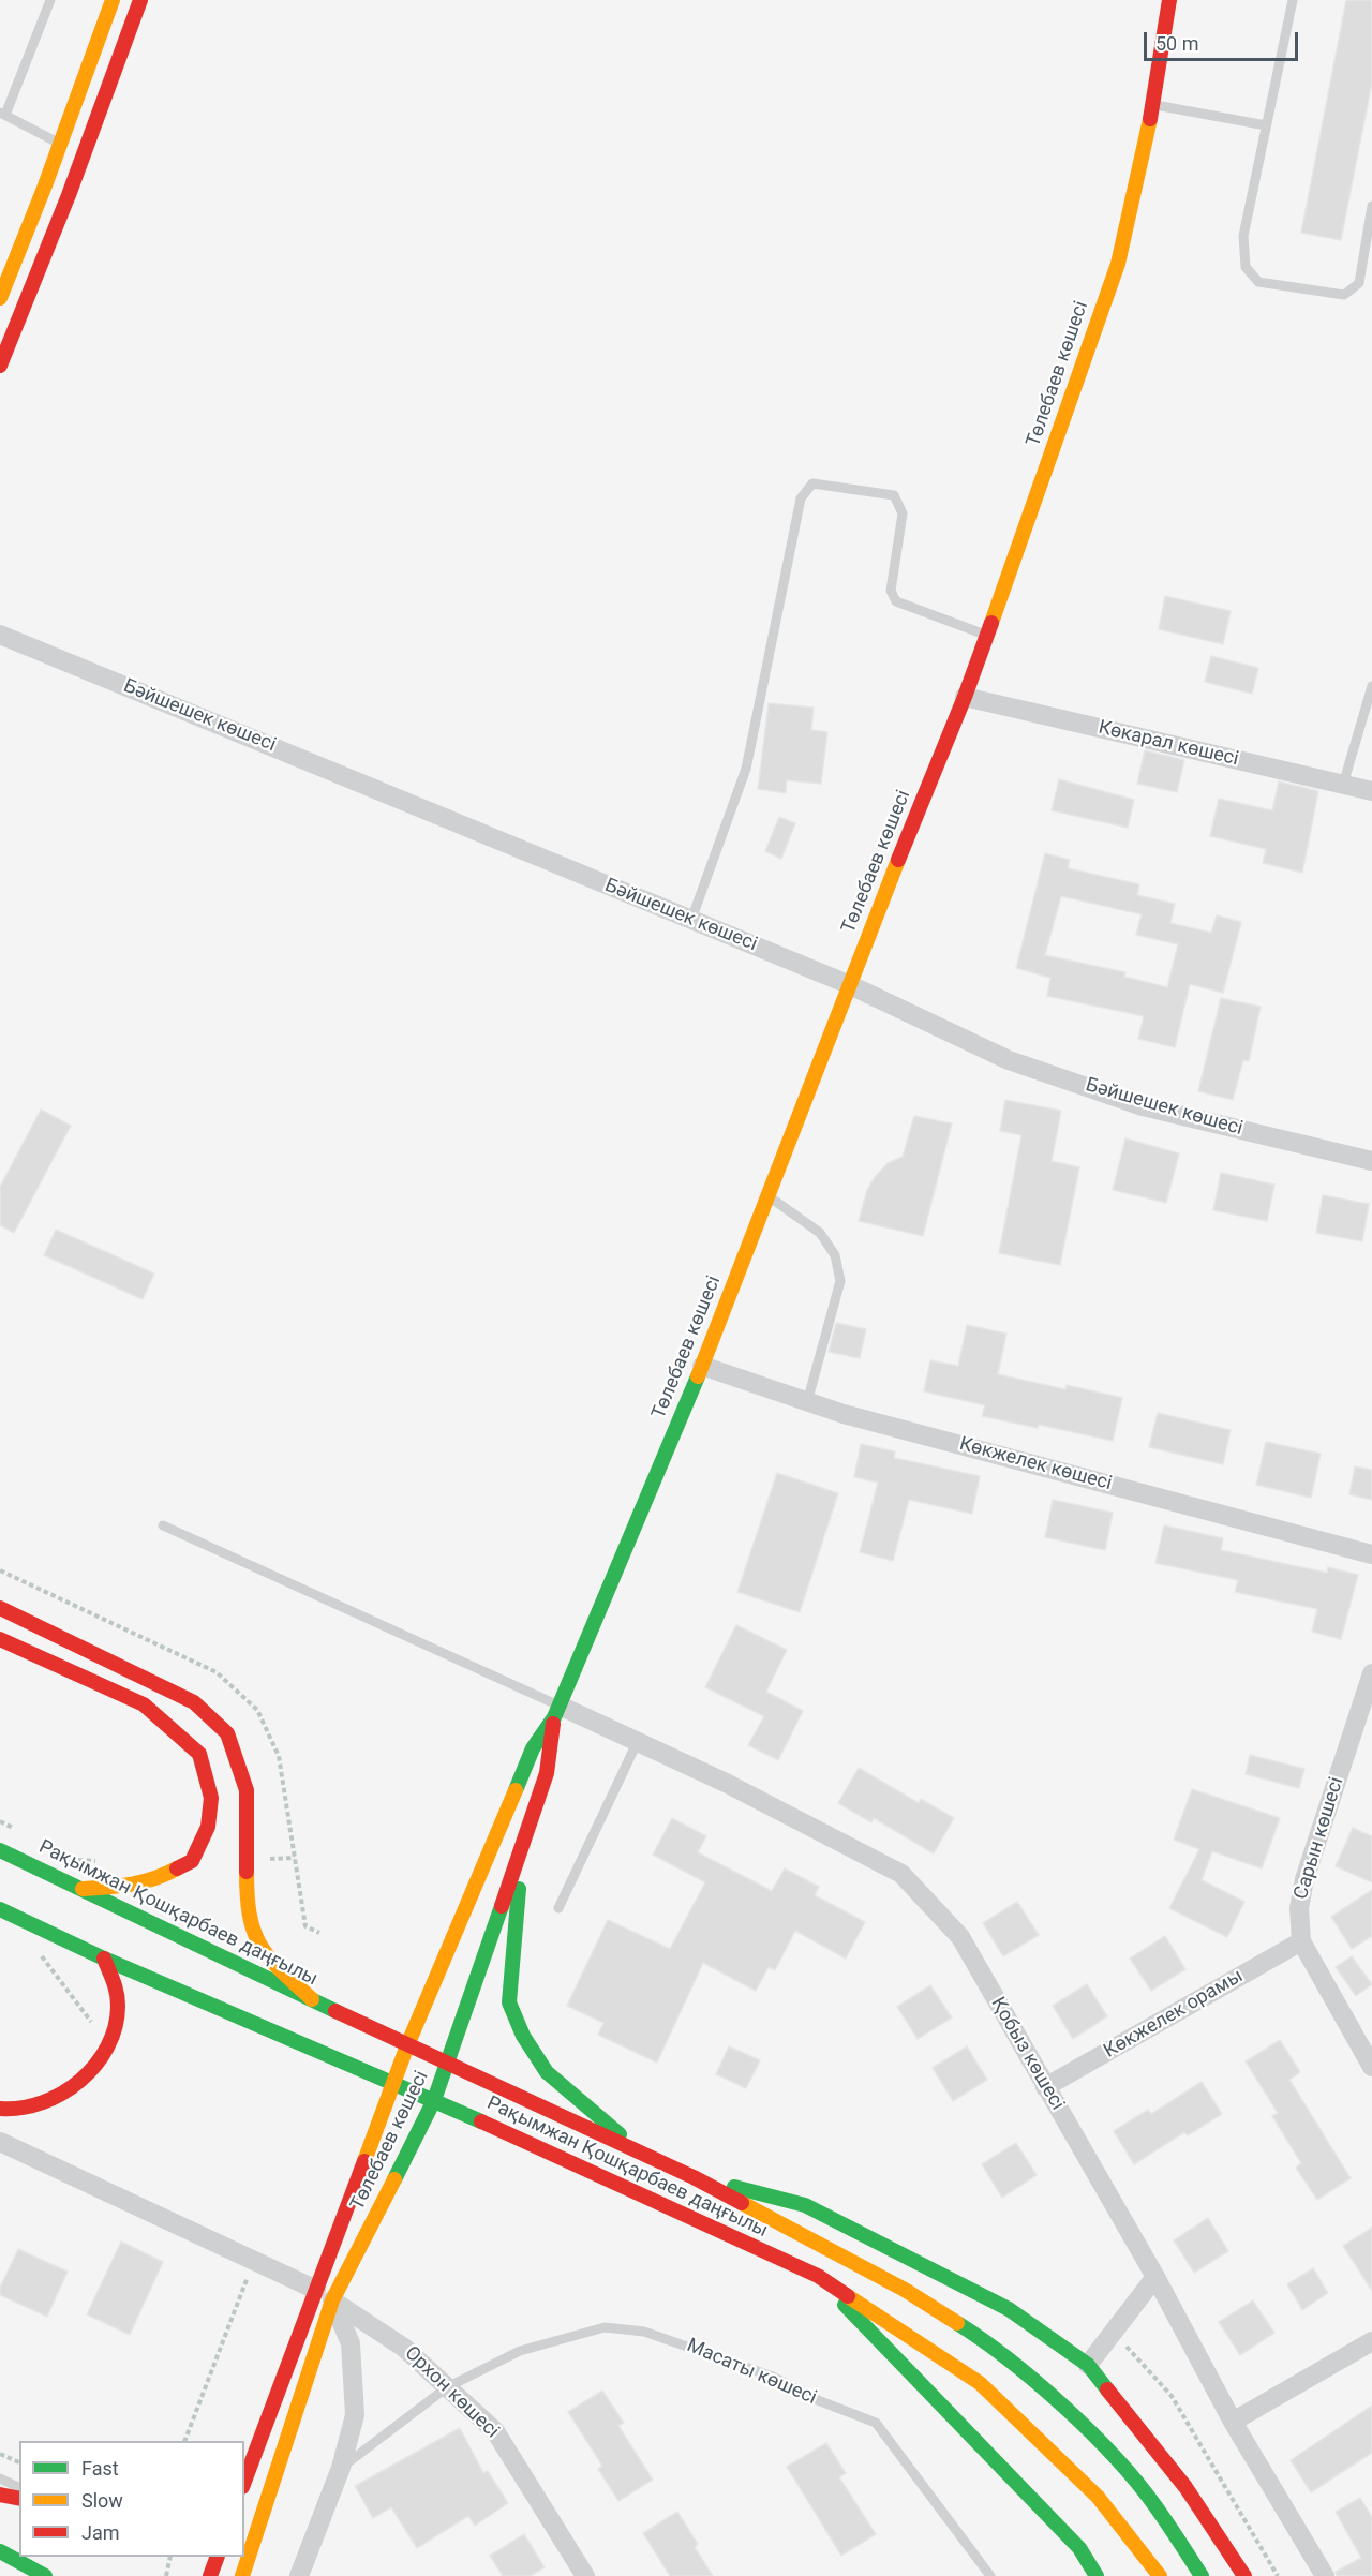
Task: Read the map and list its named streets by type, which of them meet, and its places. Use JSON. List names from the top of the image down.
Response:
{
  "streets": {
    "main road": ["Төлебаев көшесі", "Рақымжан Қошқарбаев даңғылы"],
    "street": [
      "Бәйшешек көшесі",
      "Көкарал көшесі",
      "Көкжелек көшесі",
      "Сарын көшесі",
      "Көкжелек орамы",
      "Қобыз көшесі",
      "Орхон көшесі"
    ],
    "lane": ["Масаты көшесі"]
  },
  "crossings": [
    ["Төлебаев көшесі", "Бәйшешек көшесі"],
    ["Төлебаев көшесі", "Көкарал көшесі"],
    ["Төлебаев көшесі", "Көкжелек көшесі"],
    ["Төлебаев көшесі", "Рақымжан Қошқарбаев даңғылы"],
    ["Төлебаев көшесі", "Қобыз көшесі"],
    ["Төлебаев көшесі", "Орхон көшесі"],
    ["Сарын көшесі", "Көкжелек орамы"],
    ["Көкжелек орамы", "Қобыз көшесі"],
    ["Масаты көшесі", "Орхон көшесі"]
  ],
  "legend": ["Fast", "Slow", "Jam"],
  "scale_bar": "50 m"
}
